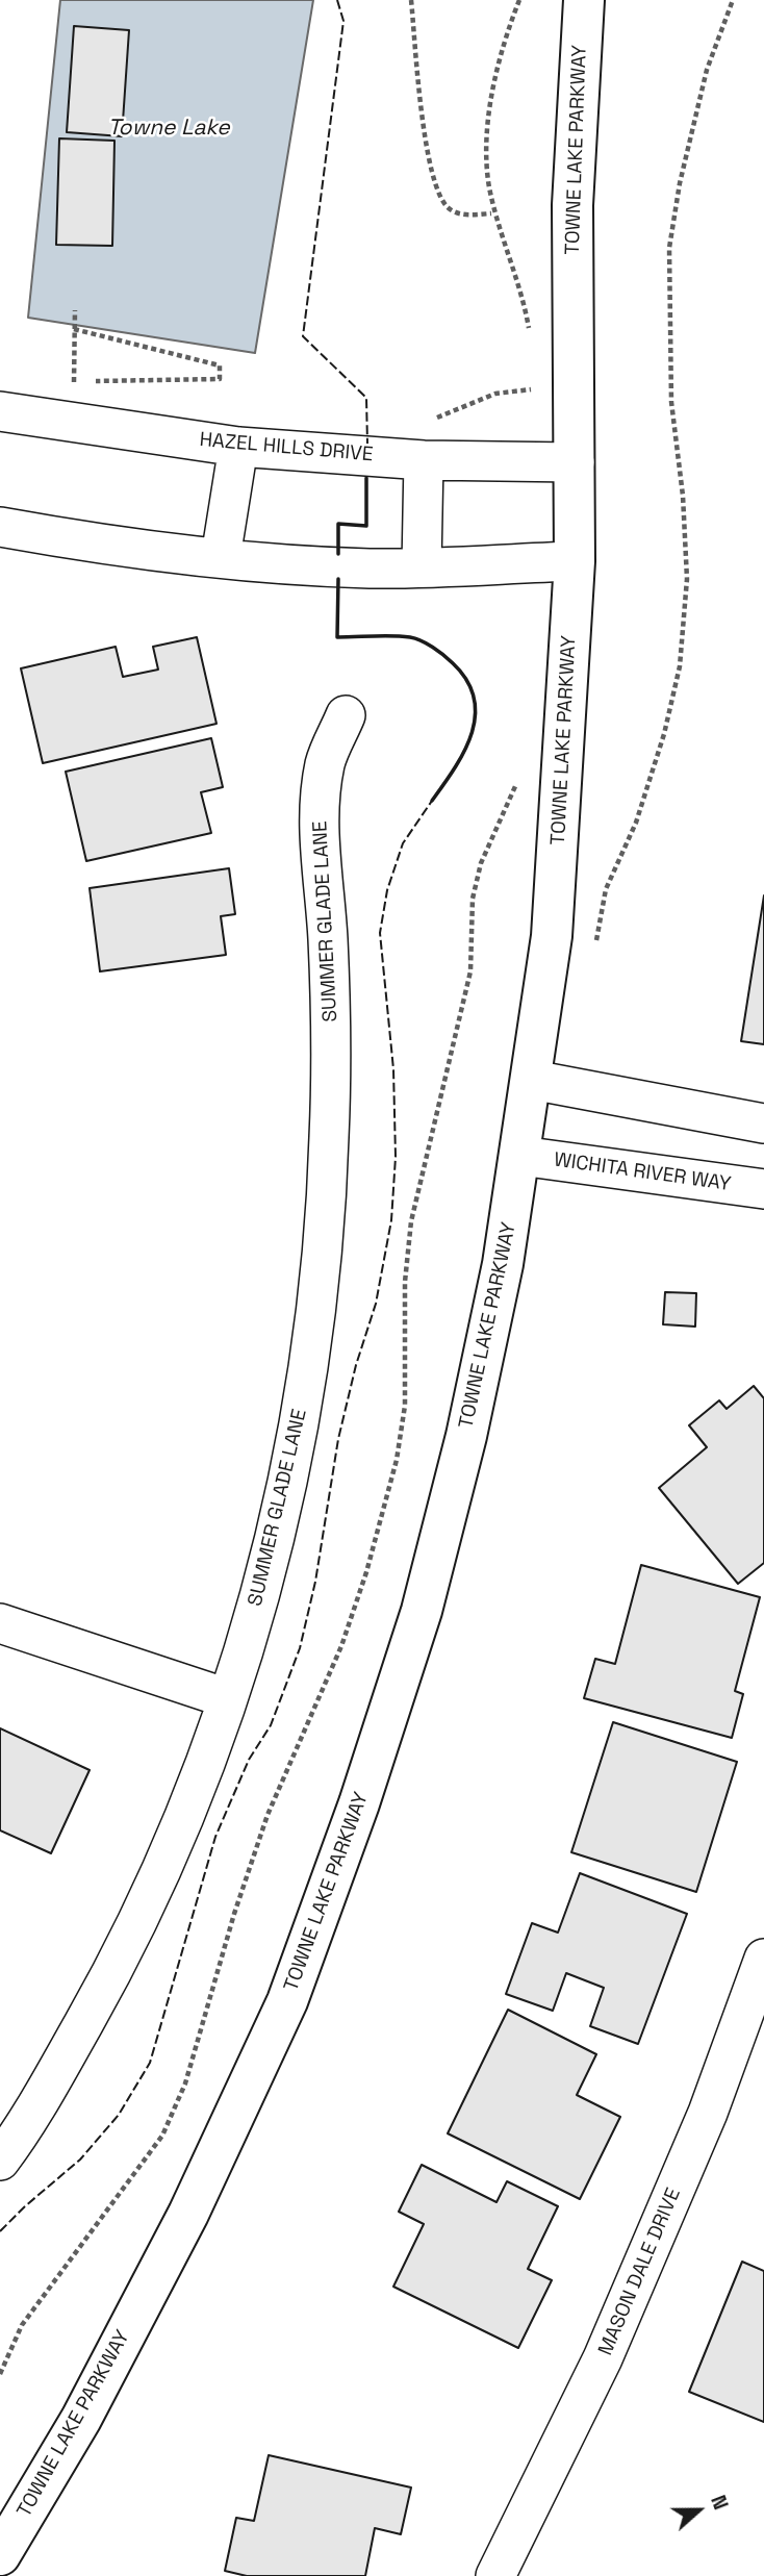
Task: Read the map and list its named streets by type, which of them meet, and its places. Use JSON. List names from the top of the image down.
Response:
{
  "streets": {
    "street": [
      "TOWNE LAKE PARKWAY",
      "HAZEL HILLS DRIVE",
      "SUMMER GLADE LANE",
      "WICHITA RIVER WAY",
      "MASON DALE DRIVE"
    ]
  },
  "crossings": [
    ["TOWNE LAKE PARKWAY", "HAZEL HILLS DRIVE"],
    ["TOWNE LAKE PARKWAY", "WICHITA RIVER WAY"]
  ],
  "water": ["Towne Lake"],
  "north": "right"
}
